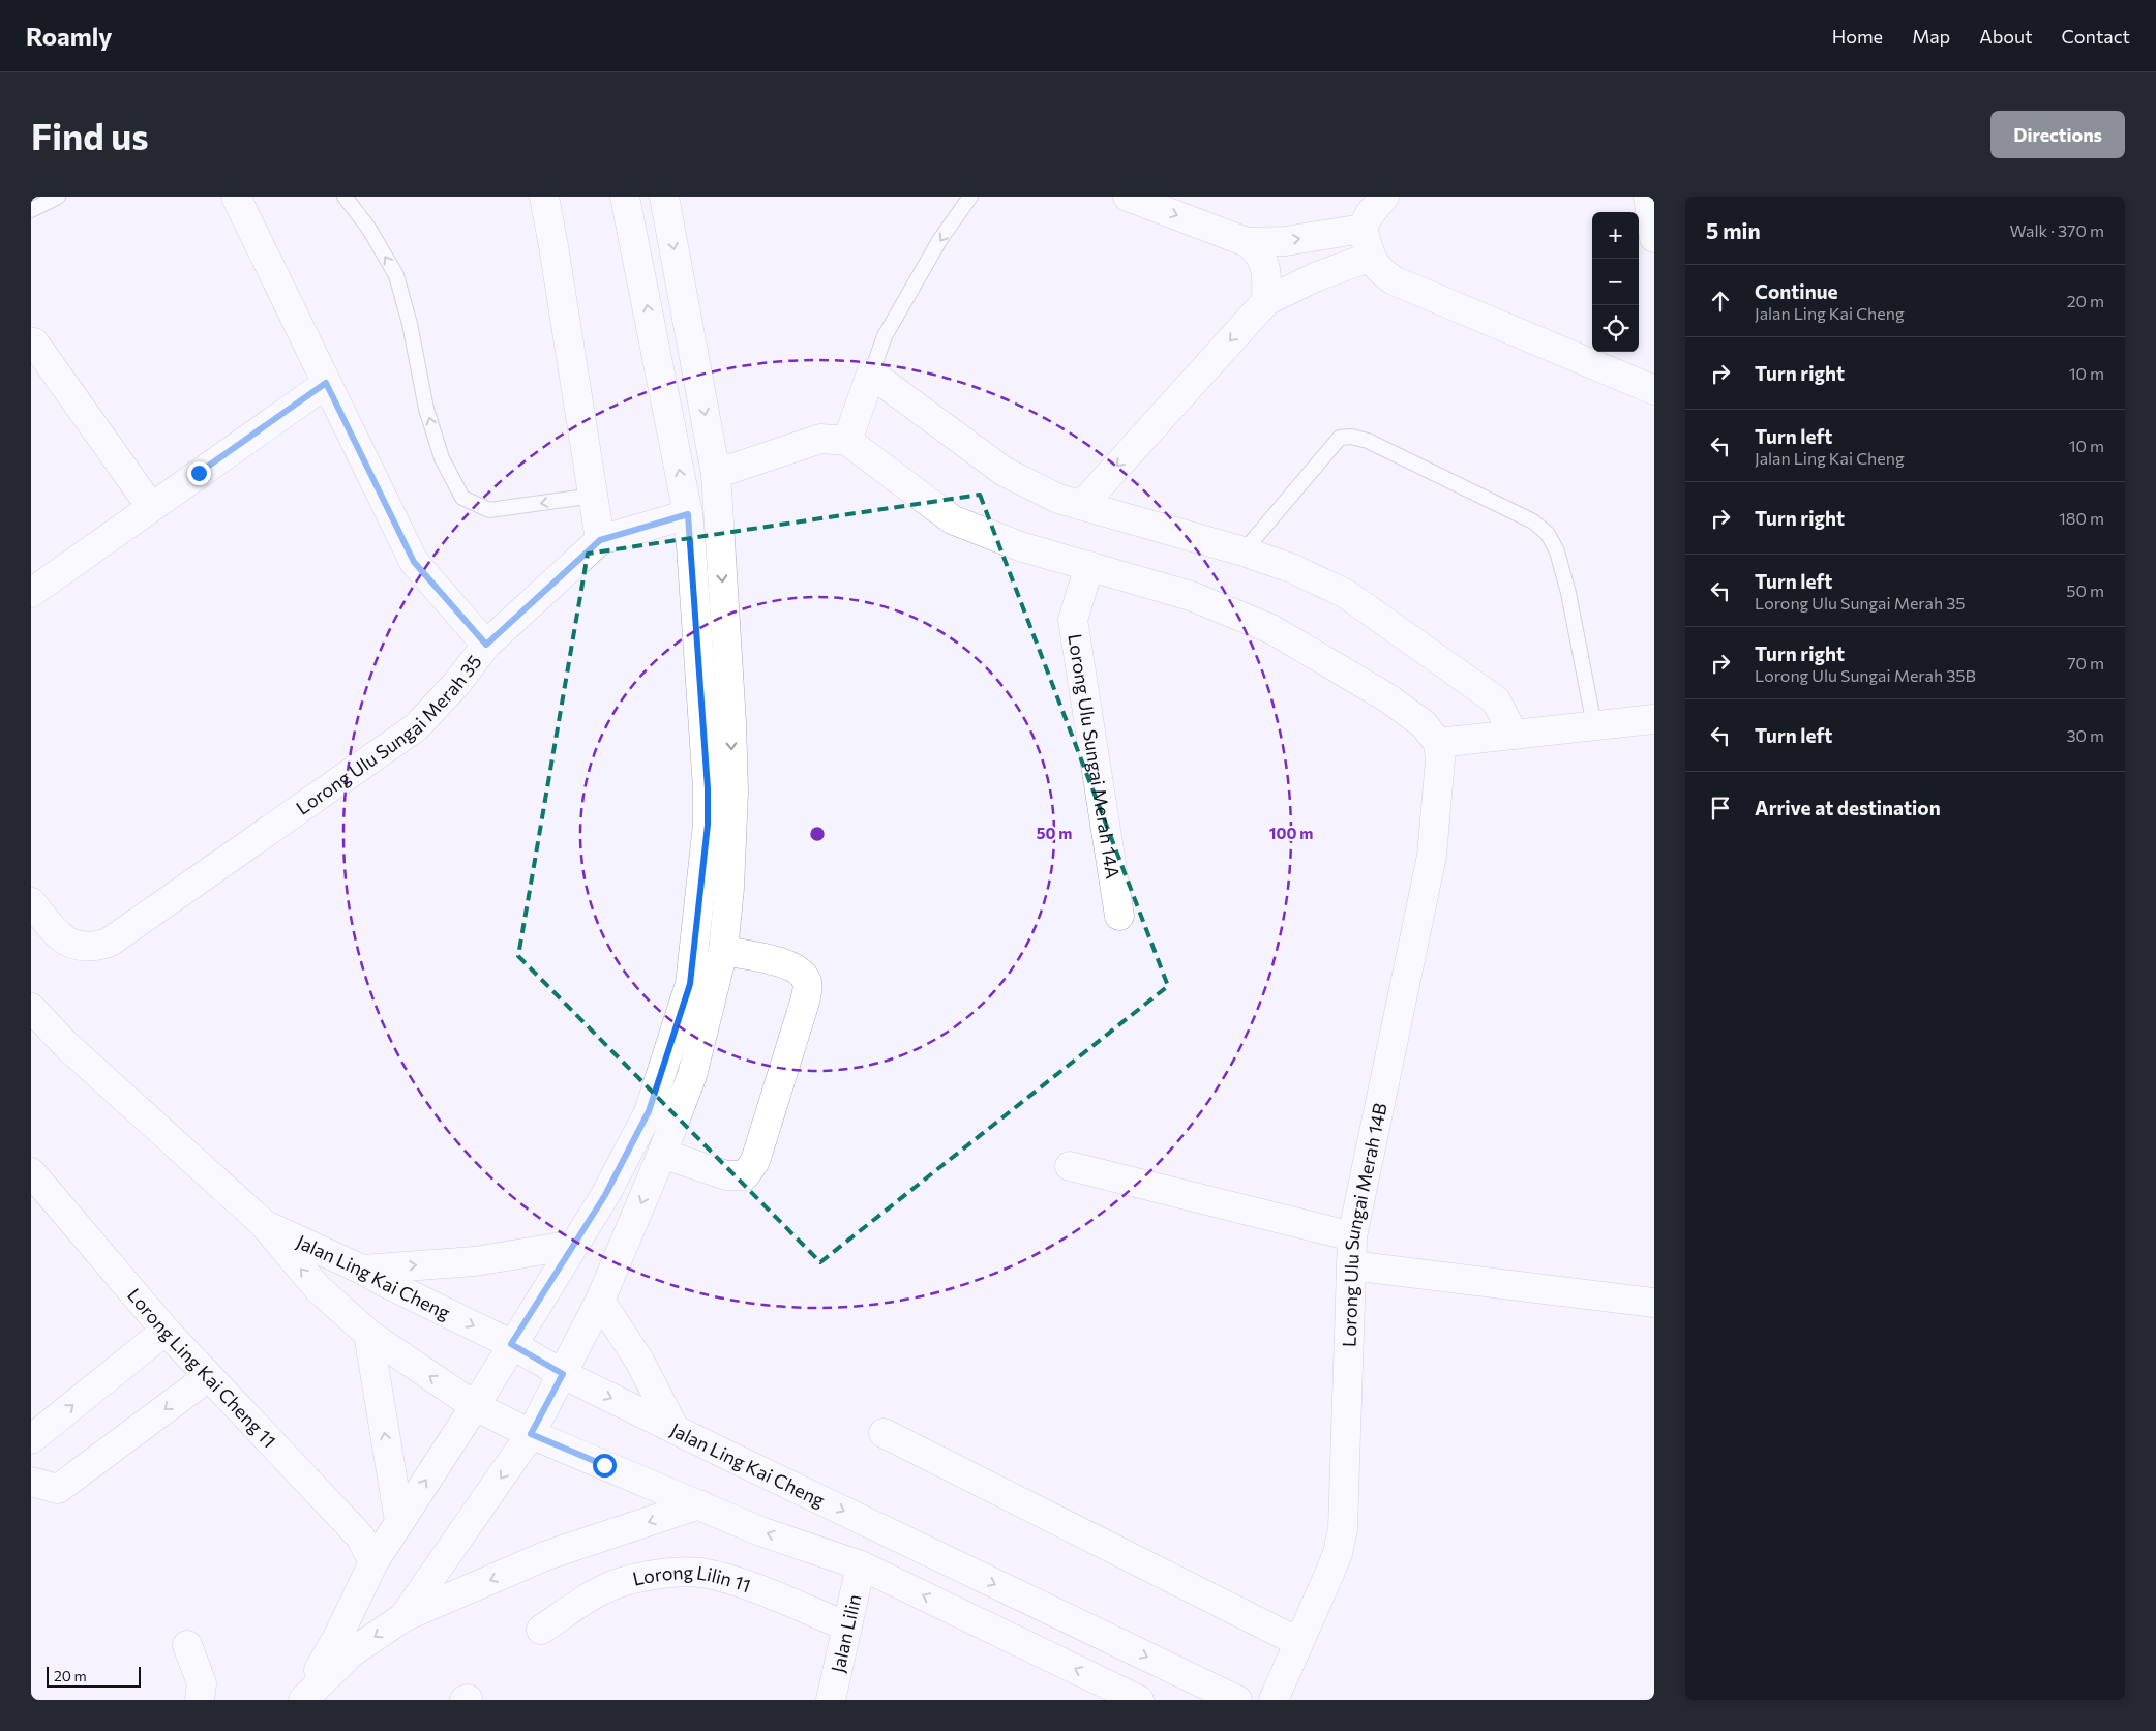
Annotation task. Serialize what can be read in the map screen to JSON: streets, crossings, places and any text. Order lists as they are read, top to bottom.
{
  "streets": {
    "street": [
      "Lorong Ulu Sungai Merah 35",
      "Lorong Ulu Sungai Merah 14A",
      "Lorong Ulu Sungai Merah 14B",
      "Jalan Ling Kai Cheng",
      "Lorong Ling Kai Cheng 11",
      "Lorong Lilin 11",
      "Jalan Lilin"
    ]
  },
  "crossings": [
    ["Jalan Ling Kai Cheng", "Jalan Lilin"],
    ["Lorong Lilin 11", "Jalan Lilin"]
  ],
  "scale_bar": "20 m",
  "page": {
    "header": "Roamly",
    "nav": [
      "Home",
      "Map",
      "About",
      "Contact"
    ],
    "buttons": "Directions",
    "title": "Find us",
    "heading": ["5 min", "Walk · 370 m"],
    "map_buttons": ["+", "−"],
    "list": [
      ["Continue", "Jalan Ling Kai Cheng", "20 m"],
      ["Turn right", "10 m"],
      ["Turn left", "Jalan Ling Kai Cheng", "10 m"],
      ["Turn right", "180 m"],
      ["Turn left", "Lorong Ulu Sungai Merah 35", "50 m"],
      ["Turn right", "Lorong Ulu Sungai Merah 35B", "70 m"],
      ["Turn left", "30 m"],
      "Arrive at destination"
    ],
    "scale": "20 m"
  },
  "rings": ["50 m", "100 m"]
}
